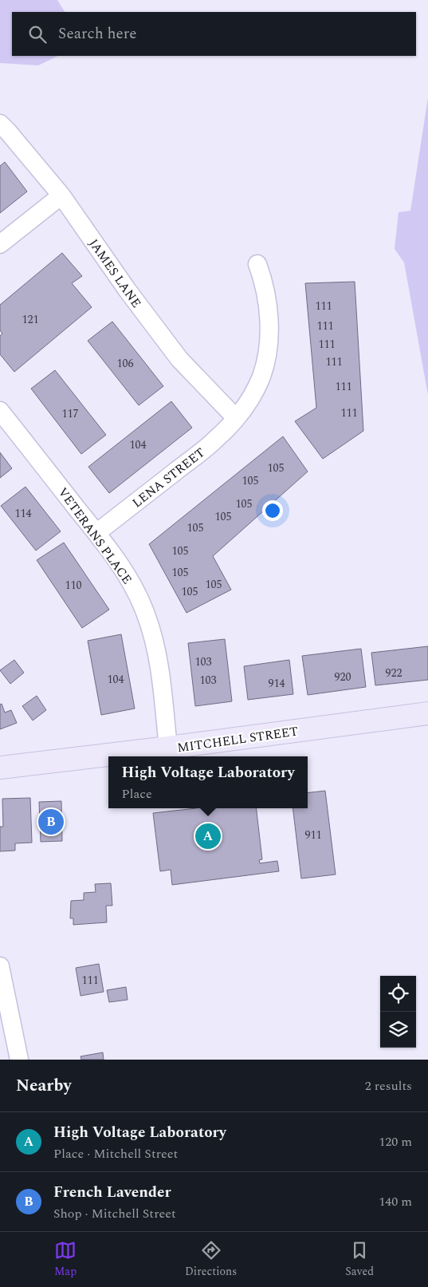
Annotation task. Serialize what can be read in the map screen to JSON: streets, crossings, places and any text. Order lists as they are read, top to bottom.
{
  "streets": {
    "street": [
      "JAMES LANE",
      "LENA STREET",
      "VETERANS PLACE",
      "MITCHELL STREET"
    ]
  },
  "crossings": [
    ["JAMES LANE", "LENA STREET"],
    ["LENA STREET", "VETERANS PLACE"],
    ["VETERANS PLACE", "MITCHELL STREET"]
  ],
  "house_numbers": [
    "111",
    "121",
    "111",
    "111",
    "111",
    "106",
    "111",
    "111",
    "117",
    "104",
    "105",
    "105",
    "105",
    "114",
    "105",
    "105",
    "105",
    "105",
    "105",
    "110",
    "105",
    "103",
    "922",
    "920",
    "104",
    "103",
    "914",
    "911",
    "111"
  ],
  "page": {
    "search": "Search here",
    "popup": ["High Voltage Laboratory", "Place"],
    "pins": ["B", "A"],
    "heading": ["Nearby", "2 results"],
    "list": [
      {
        "mark": "A",
        "name": "High Voltage Laboratory",
        "note": "Place · Mitchell Street",
        "value": "120 m"
      },
      {
        "mark": "B",
        "name": "French Lavender",
        "note": "Shop · Mitchell Street",
        "value": "140 m"
      }
    ],
    "nav": ["Map", "Directions", "Saved"]
  }
}
